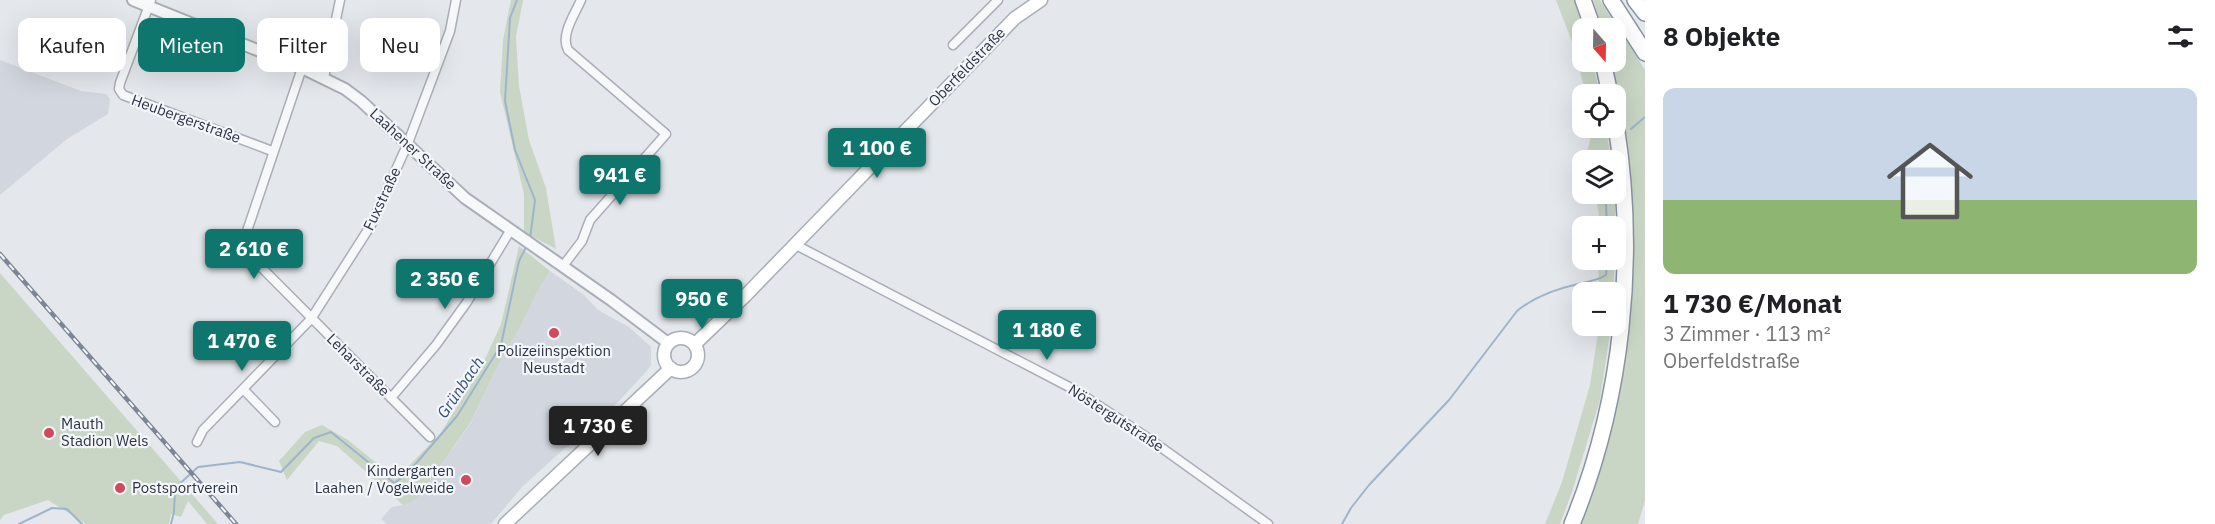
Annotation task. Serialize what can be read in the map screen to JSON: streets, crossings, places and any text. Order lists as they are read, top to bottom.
{
  "streets": {
    "main road": ["Oberfeldstraße"],
    "street": [
      "Heubergerstraße",
      "Laahener Straße",
      "Fuxstraße",
      "Leharstraße",
      "Nöstergutstraße"
    ]
  },
  "crossings": [
    ["Oberfeldstraße", "Laahener Straße"],
    ["Oberfeldstraße", "Nöstergutstraße"],
    ["Heubergerstraße", "Laahener Straße"],
    ["Heubergerstraße", "Leharstraße"],
    ["Laahener Straße", "Fuxstraße"],
    ["Fuxstraße", "Leharstraße"]
  ],
  "water": ["Grünbach"],
  "places": [
    "Polizeiinspektion Neustadt",
    "Mauth Stadion Wels",
    "Kindergarten Laahen / Vogelweide",
    "Postsportverein"
  ],
  "north": "bottom",
  "page": {
    "heading": "8 Objekte",
    "map_buttons": ["+", "−"],
    "chip": [
      "Kaufen",
      "Mieten",
      "Filter",
      "Neu"
    ],
    "list": [
      {
        "name": "1 730 €/Monat",
        "note": "3 Zimmer · 113 m² · Oberfeldstraße"
      }
    ],
    "price": [
      "1 100 €",
      "941 €",
      "2 610 €",
      "2 350 €",
      "950 €",
      "1 180 €",
      "1 470 €",
      "1 730 €"
    ]
  }
}
